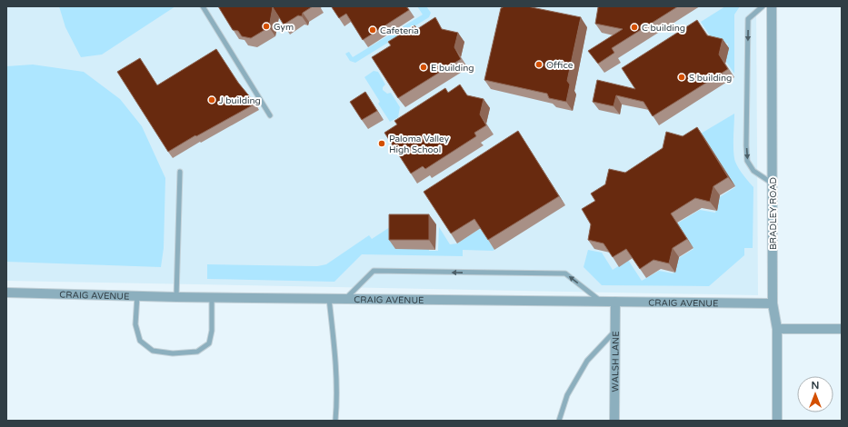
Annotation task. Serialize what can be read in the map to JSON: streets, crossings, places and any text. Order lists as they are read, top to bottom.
{
  "streets": {
    "street": ["BRADLEY ROAD", "CRAIG AVENUE", "WALSH LANE"]
  },
  "crossings": [
    ["BRADLEY ROAD", "CRAIG AVENUE"],
    ["CRAIG AVENUE", "WALSH LANE"]
  ],
  "places": [
    "Gym",
    "C building",
    "Cafeteria",
    "Office",
    "E building",
    "S building",
    "J building",
    "Paloma Valley High School"
  ],
  "north": "top"
}
